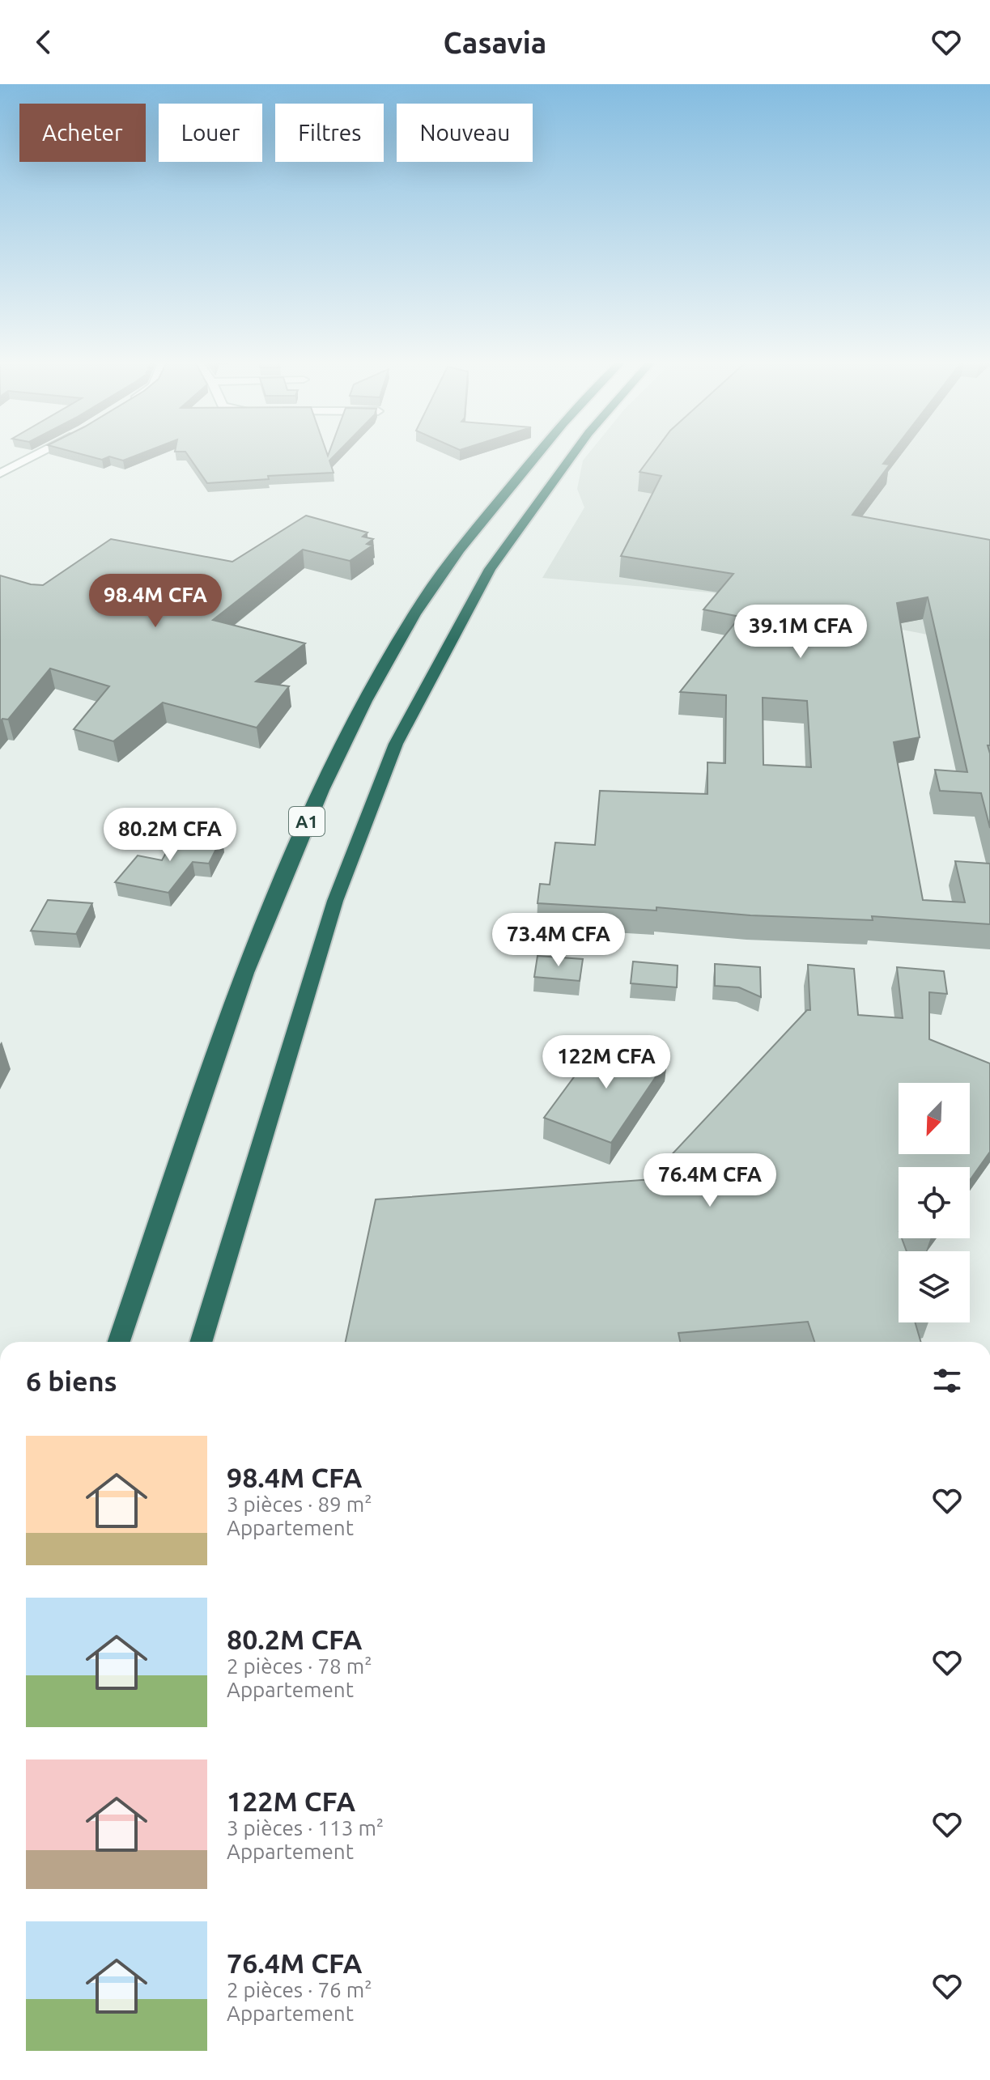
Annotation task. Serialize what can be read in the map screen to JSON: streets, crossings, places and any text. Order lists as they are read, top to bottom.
{
  "streets": {
    "highway": ["A1"]
  },
  "north": "bottom left",
  "page": {
    "header": "Casavia",
    "chip": [
      "Acheter",
      "Louer",
      "Filtres",
      "Nouveau"
    ],
    "price": [
      "98.4M CFA",
      "39.1M CFA",
      "80.2M CFA",
      "73.4M CFA",
      "122M CFA",
      "76.4M CFA"
    ],
    "heading": "6 biens",
    "list": [
      {
        "name": "98.4M CFA",
        "note": "3 pièces · 89 m² · Appartement"
      },
      {
        "name": "80.2M CFA",
        "note": "2 pièces · 78 m² · Appartement"
      },
      {
        "name": "122M CFA",
        "note": "3 pièces · 113 m² · Appartement"
      },
      {
        "name": "76.4M CFA",
        "note": "2 pièces · 76 m² · Appartement"
      }
    ]
  }
}
